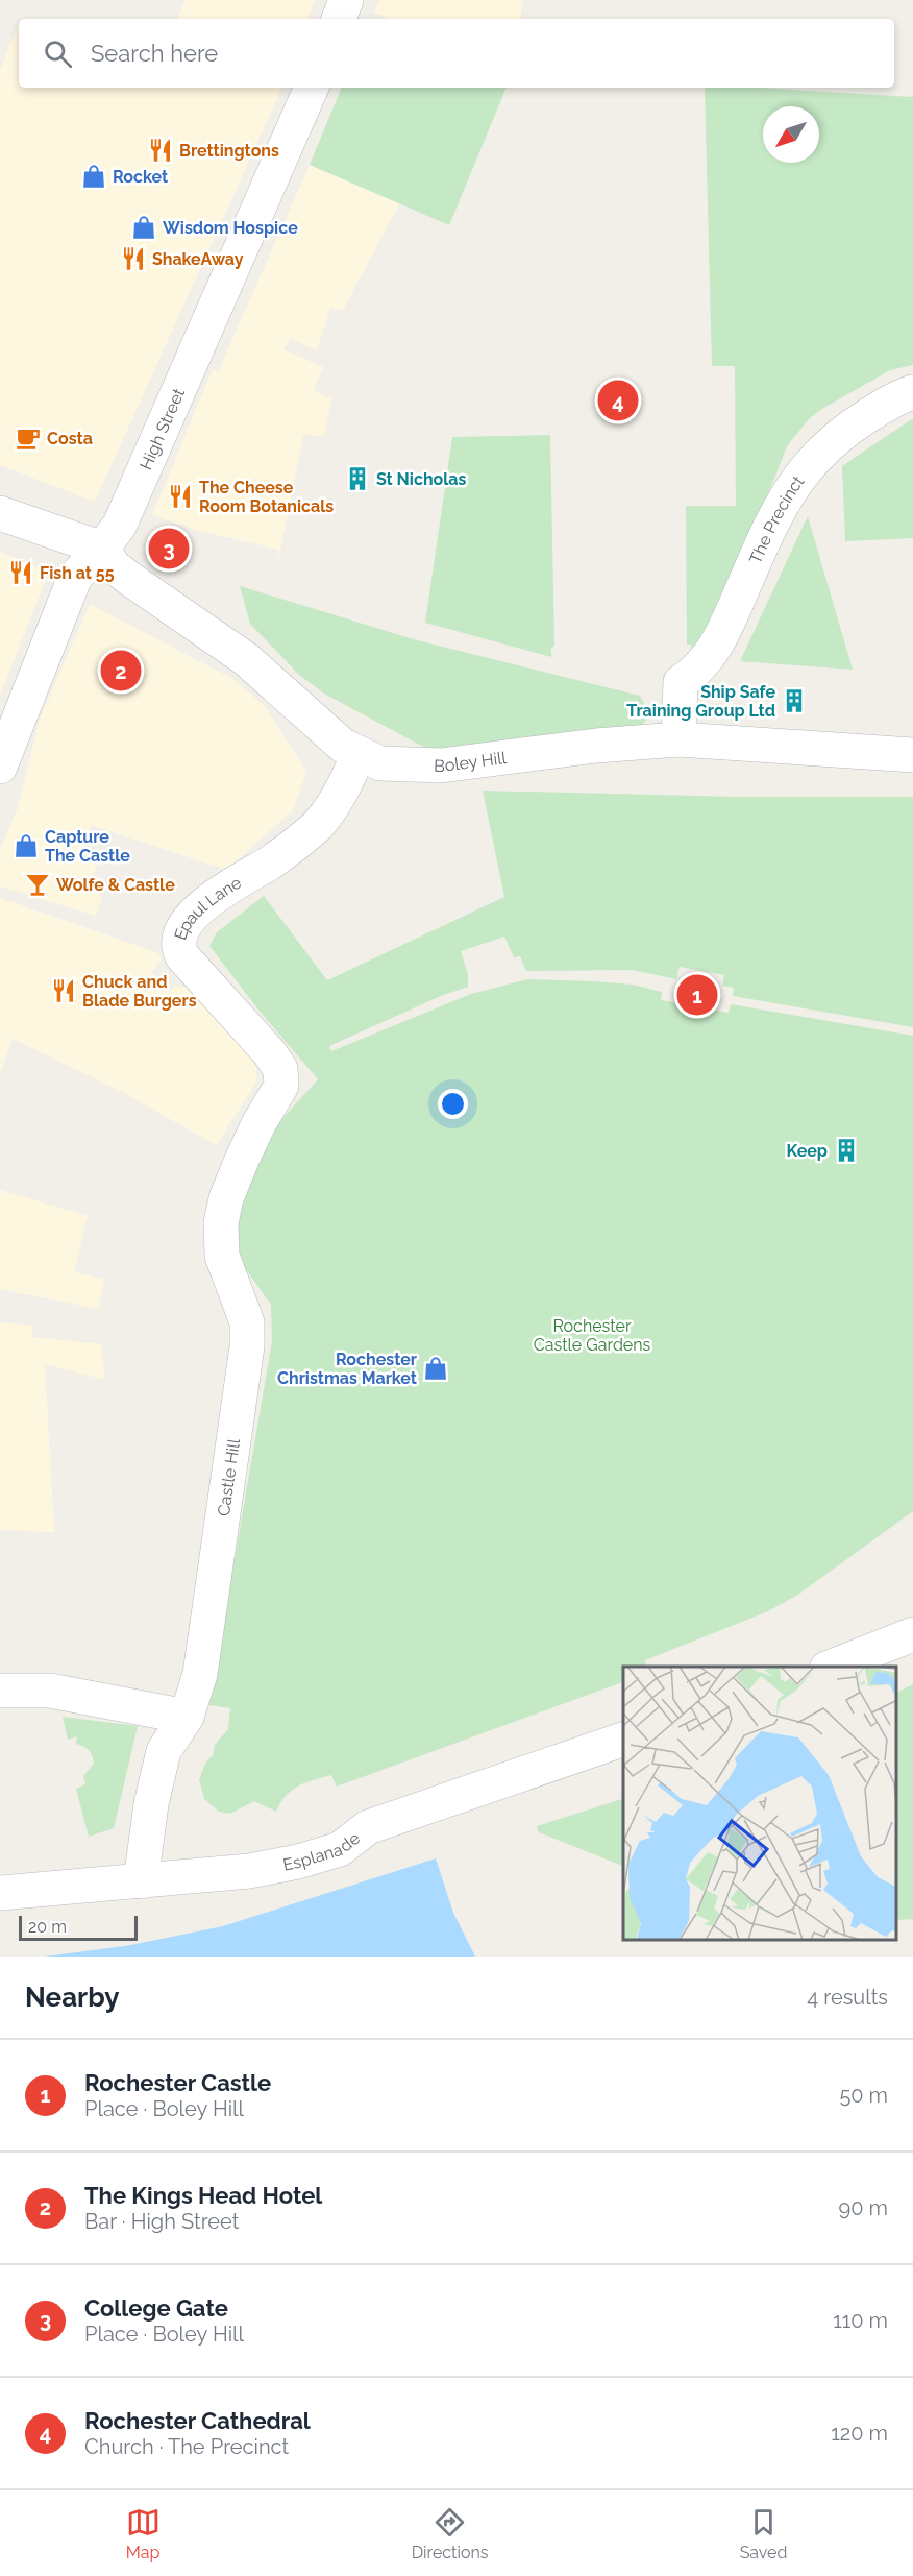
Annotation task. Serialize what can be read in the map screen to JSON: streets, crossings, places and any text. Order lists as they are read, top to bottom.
{
  "streets": {
    "street": [
      "High Street",
      "The Precinct",
      "Boley Hill",
      "Epaul Lane",
      "Castle Hill",
      "Esplanade"
    ]
  },
  "crossings": [
    ["High Street", "Boley Hill"],
    ["The Precinct", "Boley Hill"],
    ["Boley Hill", "Epaul Lane"],
    ["Epaul Lane", "Castle Hill"],
    ["Castle Hill", "Esplanade"]
  ],
  "parks": ["Rochester Castle Gardens"],
  "places": {
    "restaurant": [
      "Brettingtons",
      "ShakeAway",
      "The Cheese Room Botanicals",
      "Fish at 55",
      "Chuck and Blade Burgers"
    ],
    "shop": [
      "Rocket",
      "Wisdom Hospice",
      "Capture The Castle",
      "Rochester Christmas Market"
    ],
    "cafe": ["Costa"],
    "building": ["St Nicholas", "Ship Safe Training Group Ltd", "Keep"],
    "bar": ["Wolfe & Castle"]
  },
  "scale_bar": "20 m",
  "north": "bottom left",
  "page": {
    "search": "Search here",
    "pins": [
      "4",
      "3",
      "2",
      "1"
    ],
    "scale": "20 m",
    "heading": ["Nearby", "4 results"],
    "list": [
      {
        "mark": "1",
        "name": "Rochester Castle",
        "note": "Place · Boley Hill",
        "value": "50 m"
      },
      {
        "mark": "2",
        "name": "The Kings Head Hotel",
        "note": "Bar · High Street",
        "value": "90 m"
      },
      {
        "mark": "3",
        "name": "College Gate",
        "note": "Place · Boley Hill",
        "value": "110 m"
      },
      {
        "mark": "4",
        "name": "Rochester Cathedral",
        "note": "Church · The Precinct",
        "value": "120 m"
      }
    ],
    "nav": ["Map", "Directions", "Saved"]
  }
}
